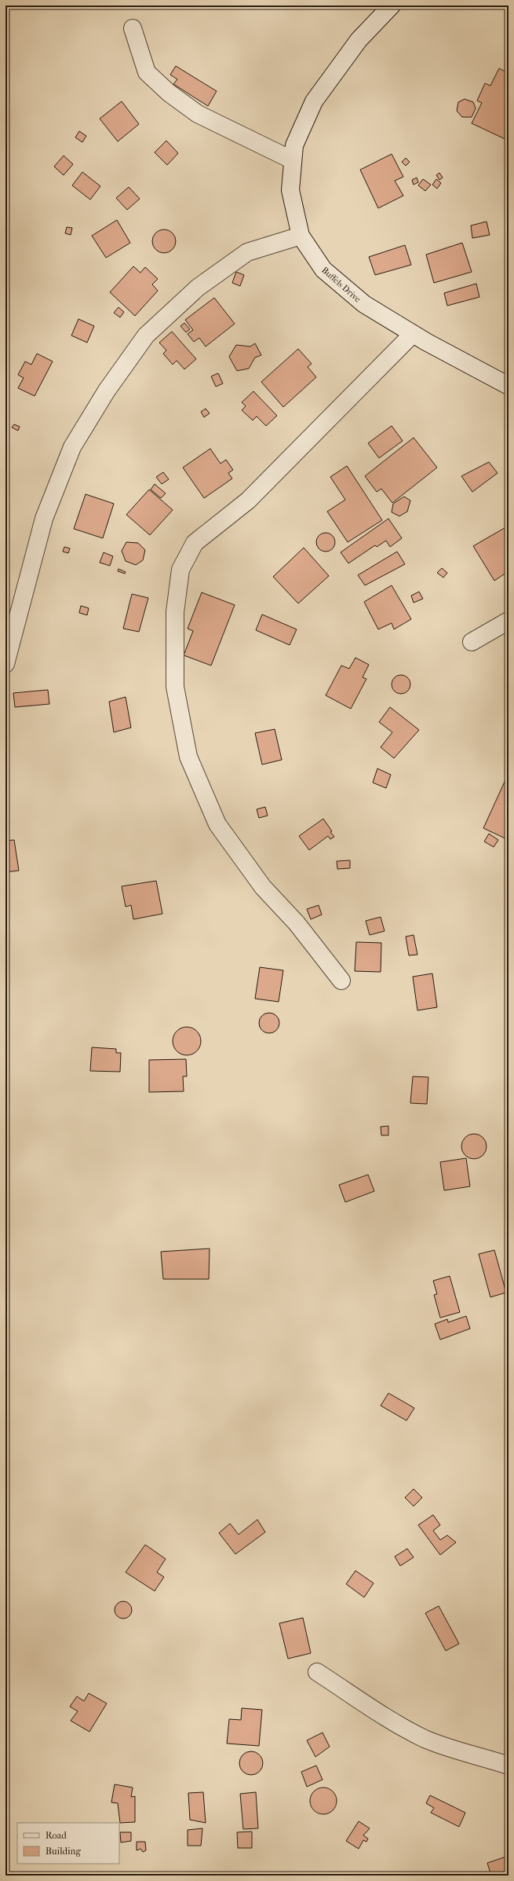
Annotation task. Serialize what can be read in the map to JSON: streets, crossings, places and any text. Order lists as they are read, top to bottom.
{
  "streets": {
    "street": ["Buffels Drive"]
  },
  "legend": ["Road", "Building"]
}
